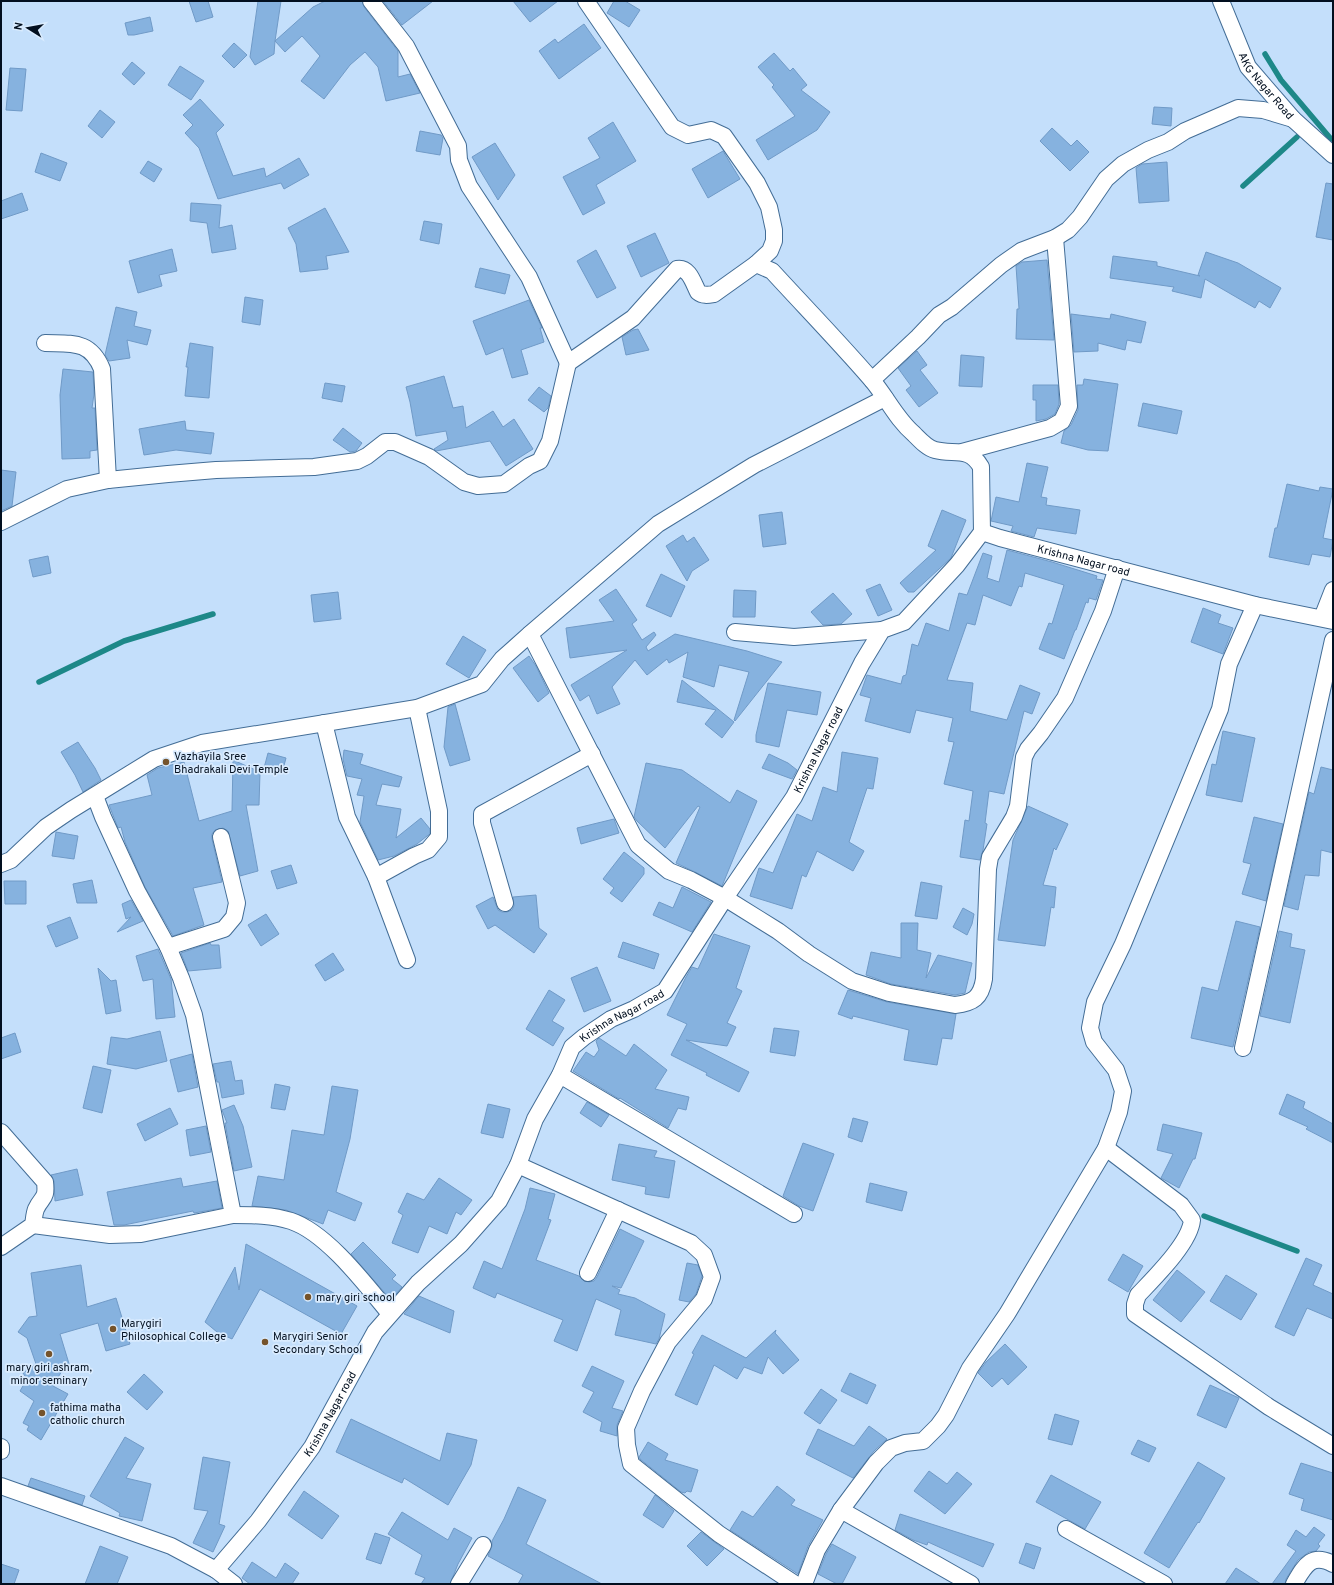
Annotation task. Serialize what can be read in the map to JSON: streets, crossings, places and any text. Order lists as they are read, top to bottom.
{
  "streets": {
    "street": ["AKG Nagar Road", "Krishna Nagar road"]
  },
  "places": [
    "Vazhayila Sree Bhadrakali Devi Temple",
    "mary giri school",
    "Marygiri Philosophical College",
    "Marygiri Senior Secondary School",
    "mary giri ashram, minor seminary",
    "fathima matha catholic church"
  ],
  "north": "left"
}
